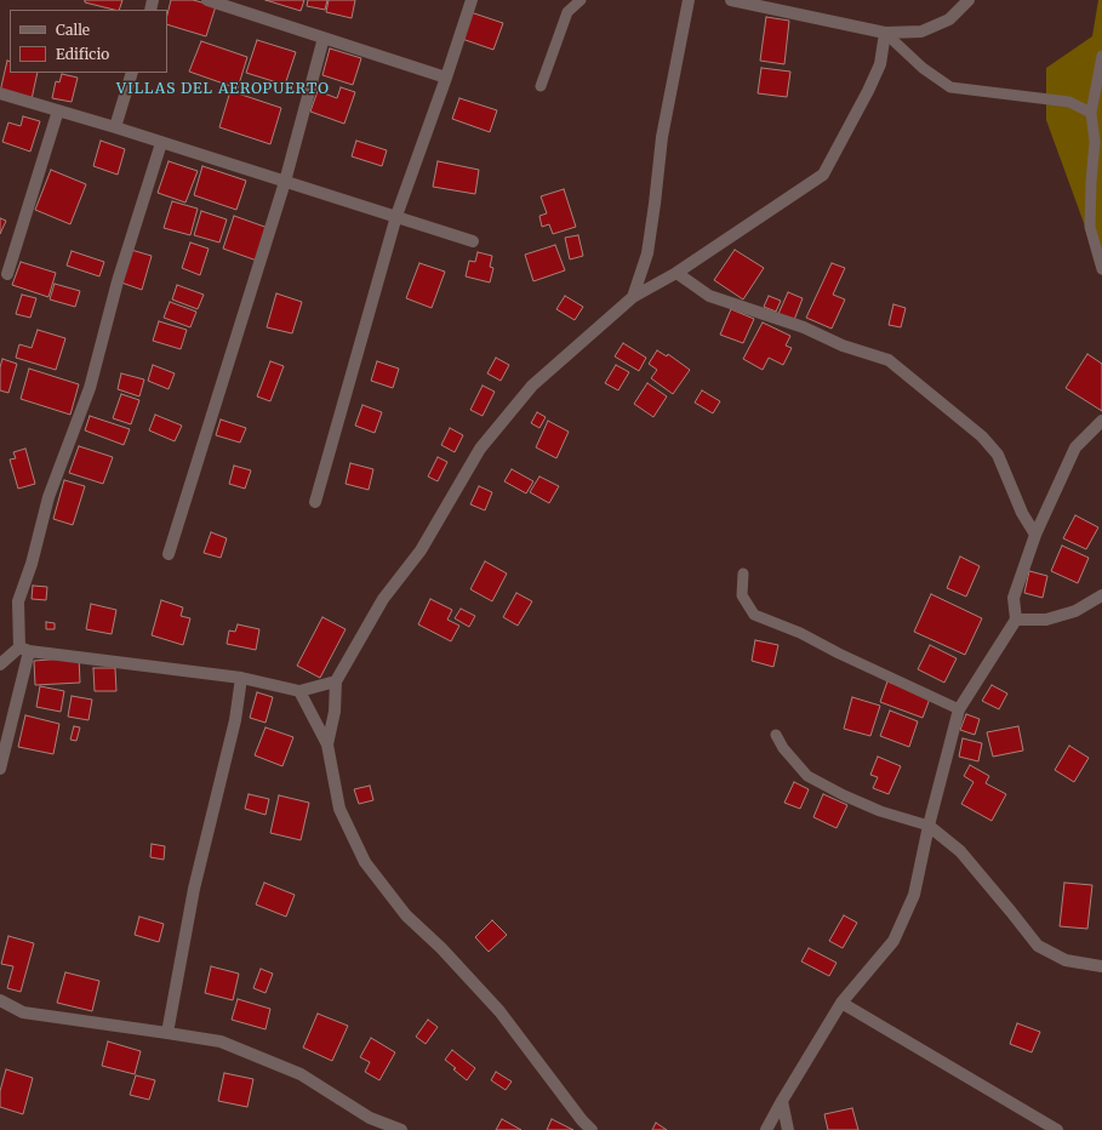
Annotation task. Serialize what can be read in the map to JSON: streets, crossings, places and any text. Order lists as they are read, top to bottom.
{
  "districts": ["VILLAS DEL AEROPUERTO"],
  "legend": ["Calle", "Edificio"]
}
